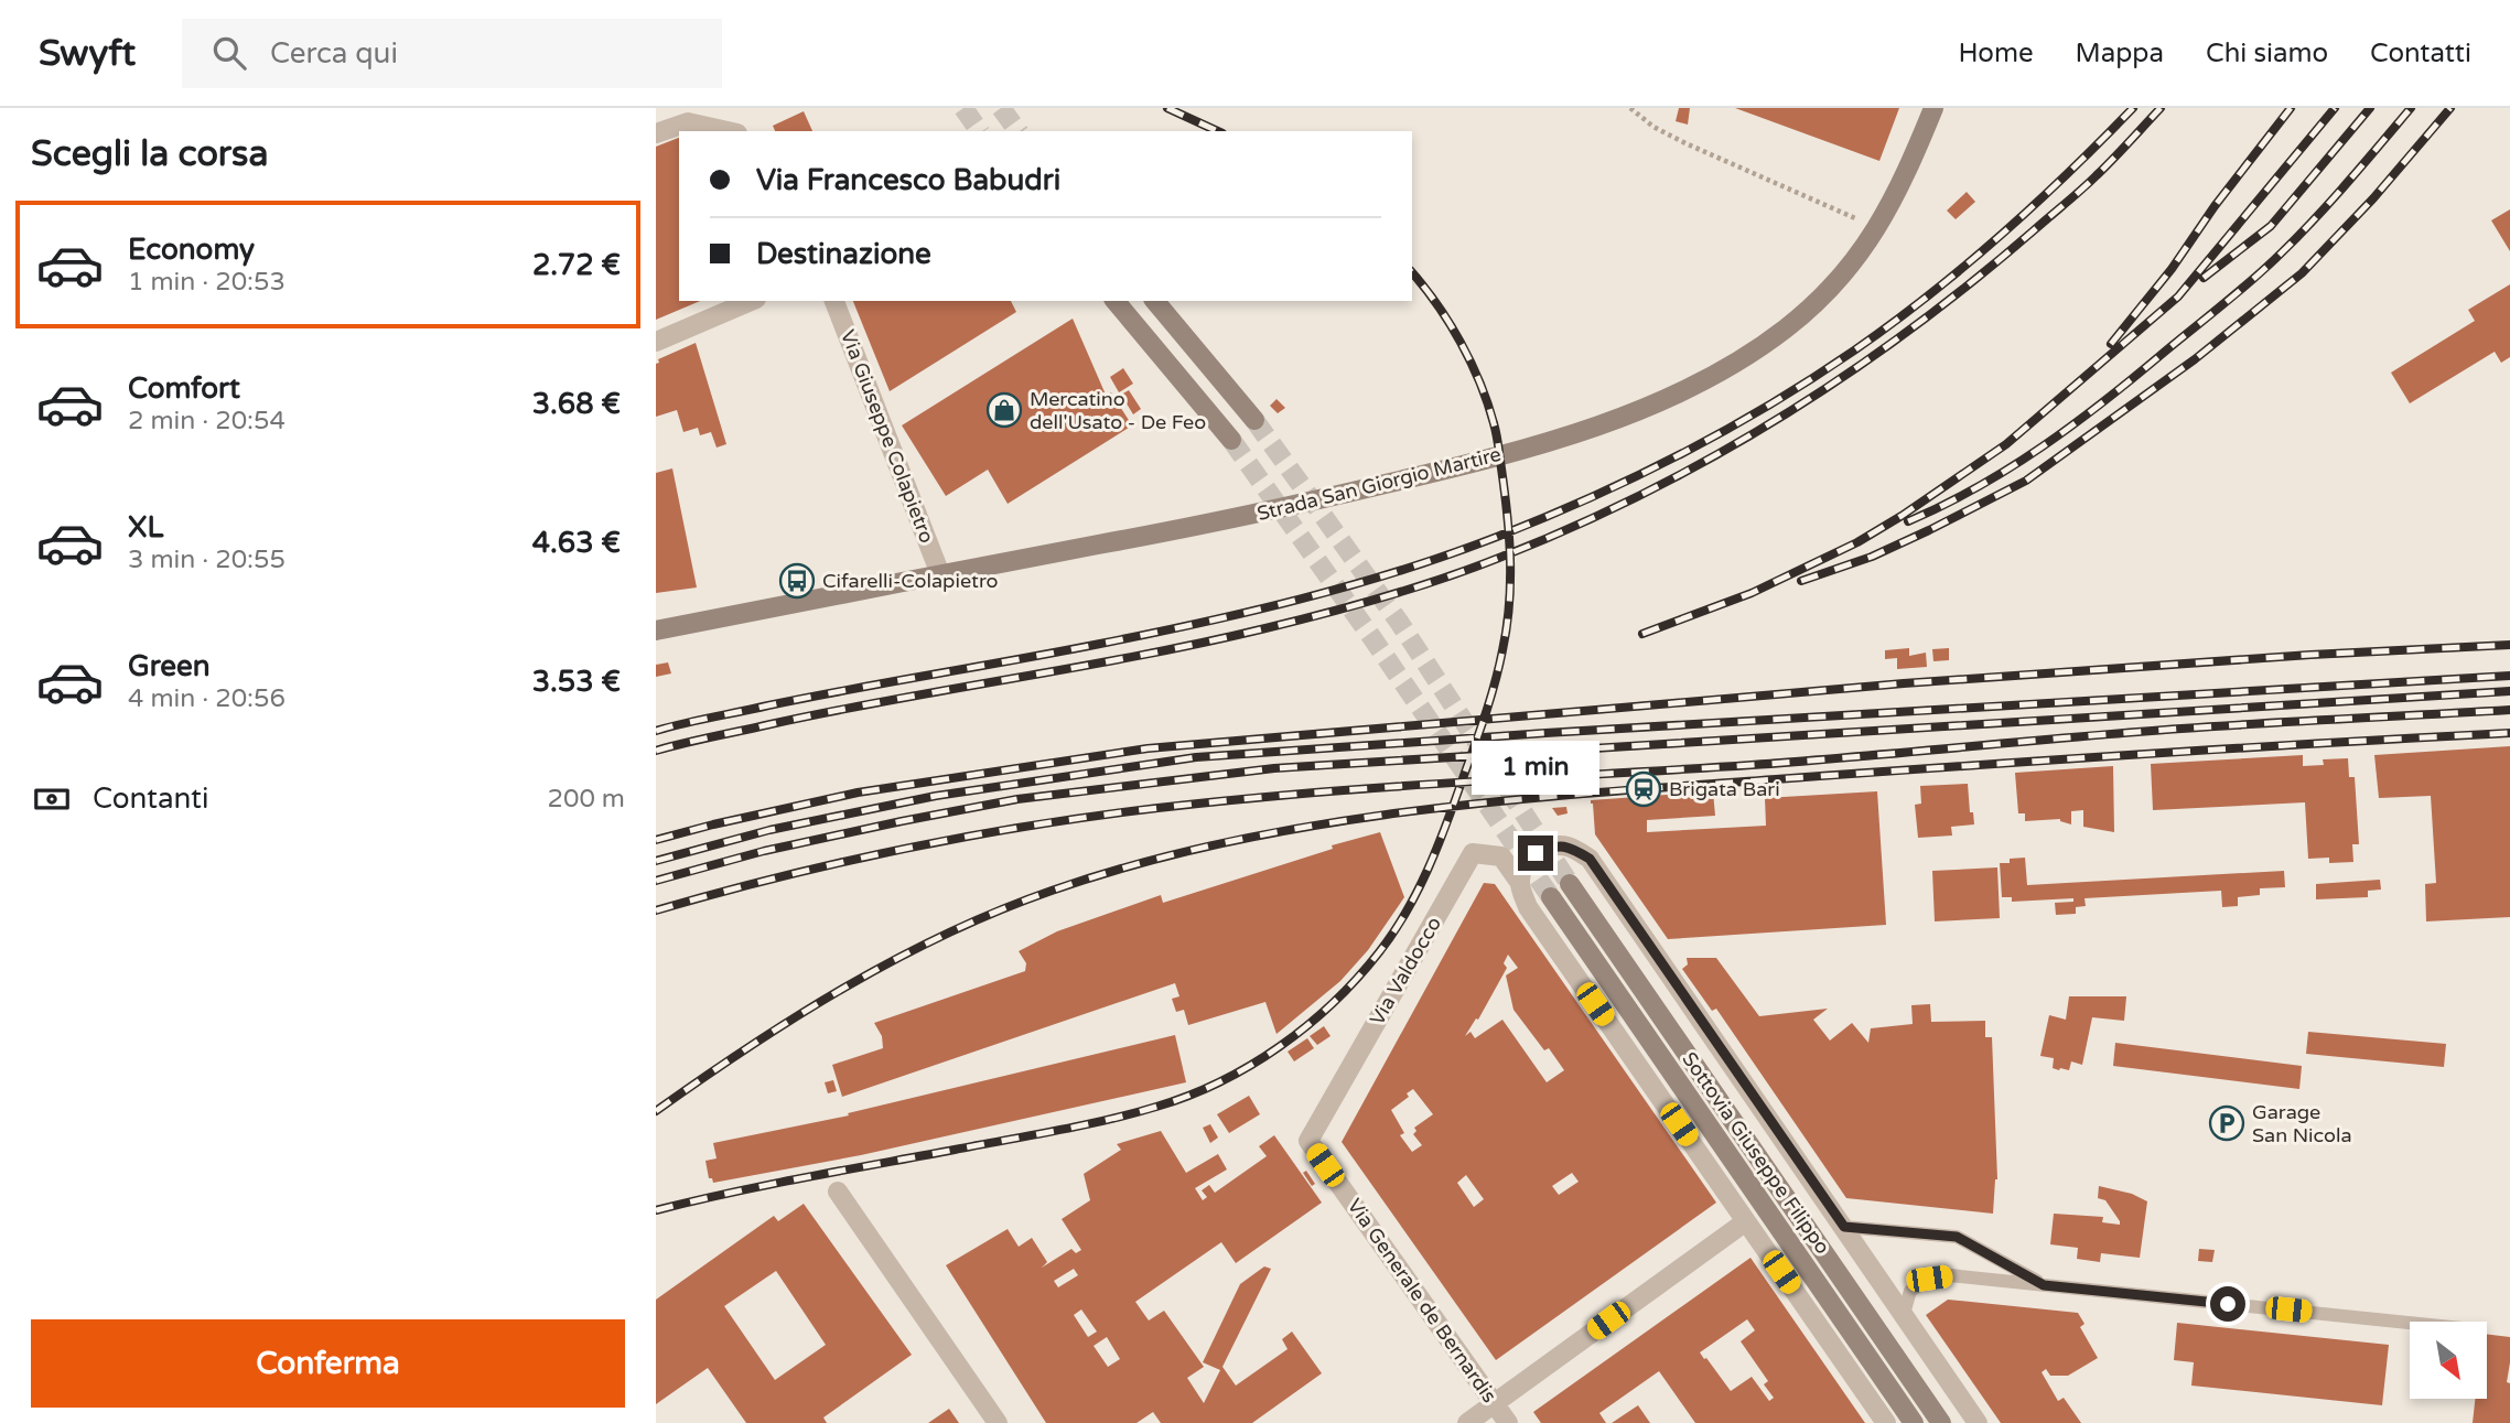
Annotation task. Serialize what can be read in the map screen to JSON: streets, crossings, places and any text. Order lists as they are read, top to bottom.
{
  "streets": {
    "main road": ["Strada San Giorgio Martire", "Sottovia Giuseppe Filippo"],
    "street": ["Via Giuseppe Colapietro", "Via Valdocco", "Via Generale de Bernardis"]
  },
  "crossings": [
    ["Via Giuseppe Colapietro", "Strada San Giorgio Martire"],
    ["Via Valdocco", "Via Generale de Bernardis"]
  ],
  "places": {
    "shop": ["Mercatino dell'Usato - De Feo"],
    "bus stop": ["Cifarelli-Colapietro"],
    "station": ["Brigata Bari"],
    "parking": ["Garage San Nicola"]
  },
  "north": "bottom right",
  "page": {
    "header": "Swyft",
    "search": "Cerca qui",
    "nav": [
      "Home",
      "Mappa",
      "Chi siamo",
      "Contatti"
    ],
    "heading": "Scegli la corsa",
    "banner": ["Via Francesco Babudri", "Destinazione"],
    "list": [
      {
        "name": "Economy",
        "note": "1 min · 20:53",
        "value": "2.72 €"
      },
      {
        "name": "Comfort",
        "note": "2 min · 20:54",
        "value": "3.68 €"
      },
      {
        "name": "XL",
        "note": "3 min · 20:55",
        "value": "4.63 €"
      },
      {
        "name": "Green",
        "note": "4 min · 20:56",
        "value": "3.53 €"
      }
    ],
    "bubble": "1 min",
    "pay": ["Contanti", "200 m"],
    "buttons": "Conferma"
  }
}
